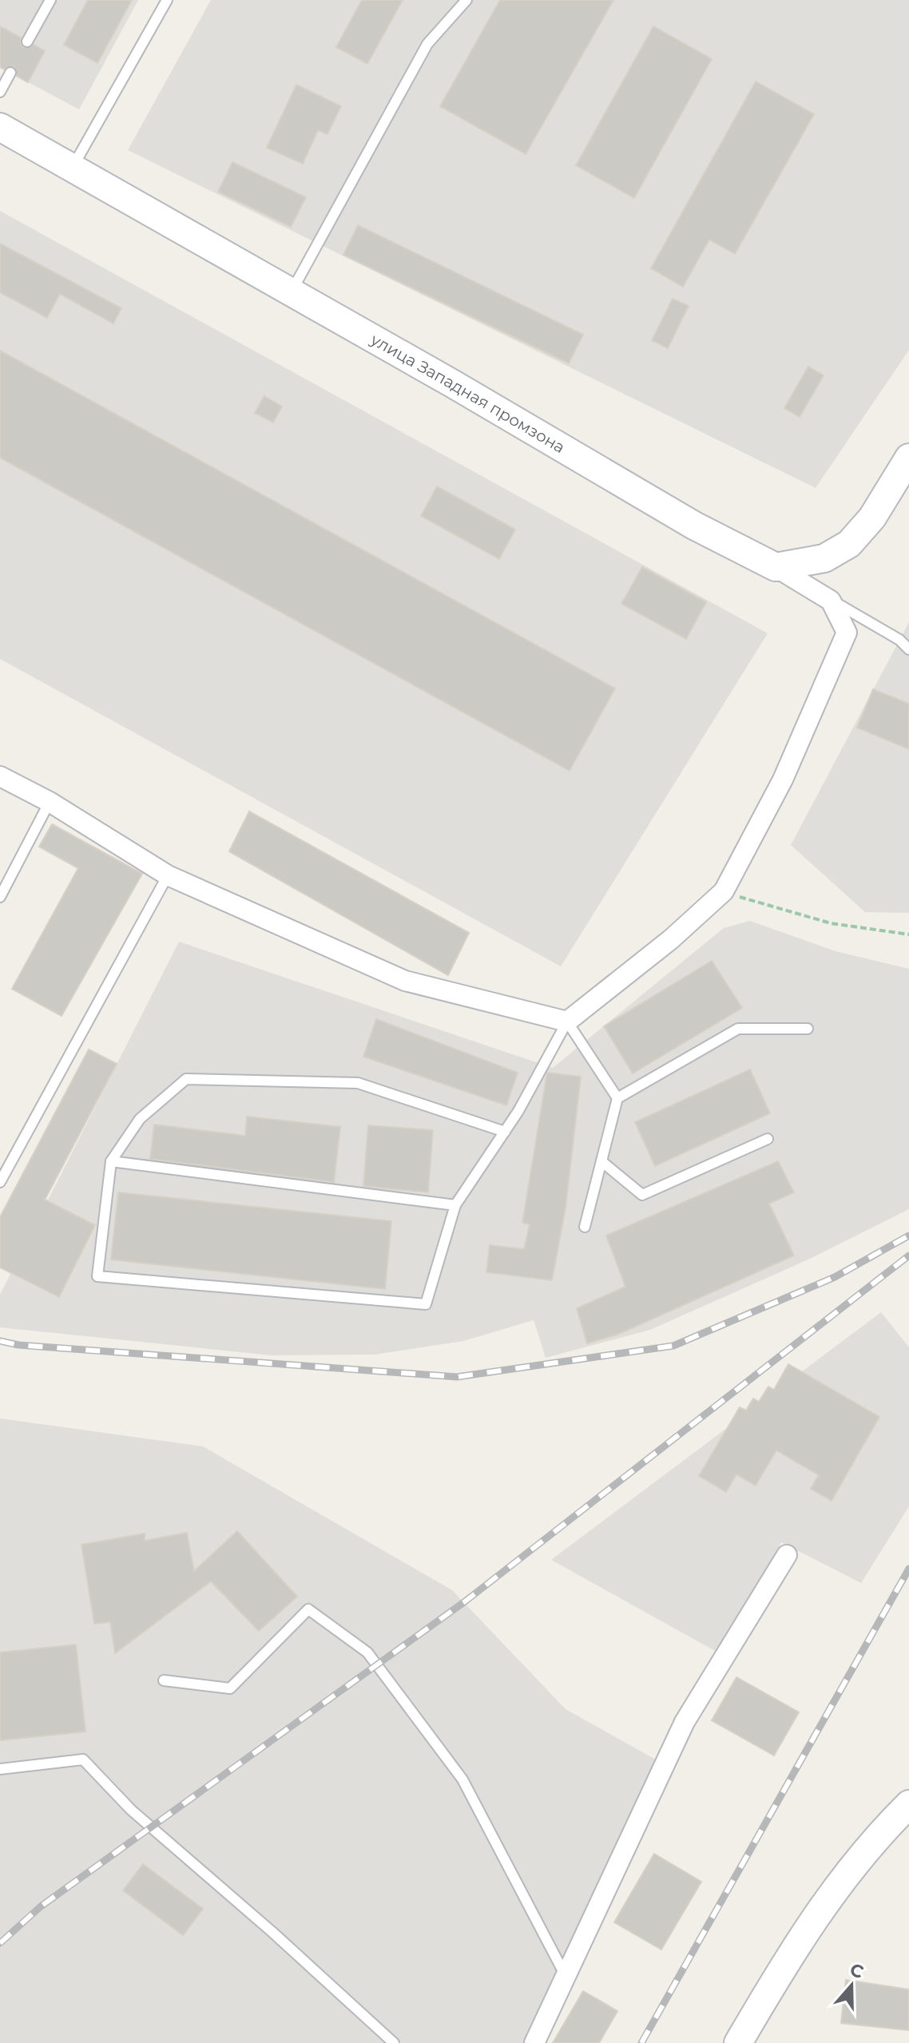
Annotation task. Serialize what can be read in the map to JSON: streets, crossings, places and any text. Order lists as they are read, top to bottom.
{
  "streets": {
    "street": ["улица Западная промзона"]
  },
  "north": "top"
}
